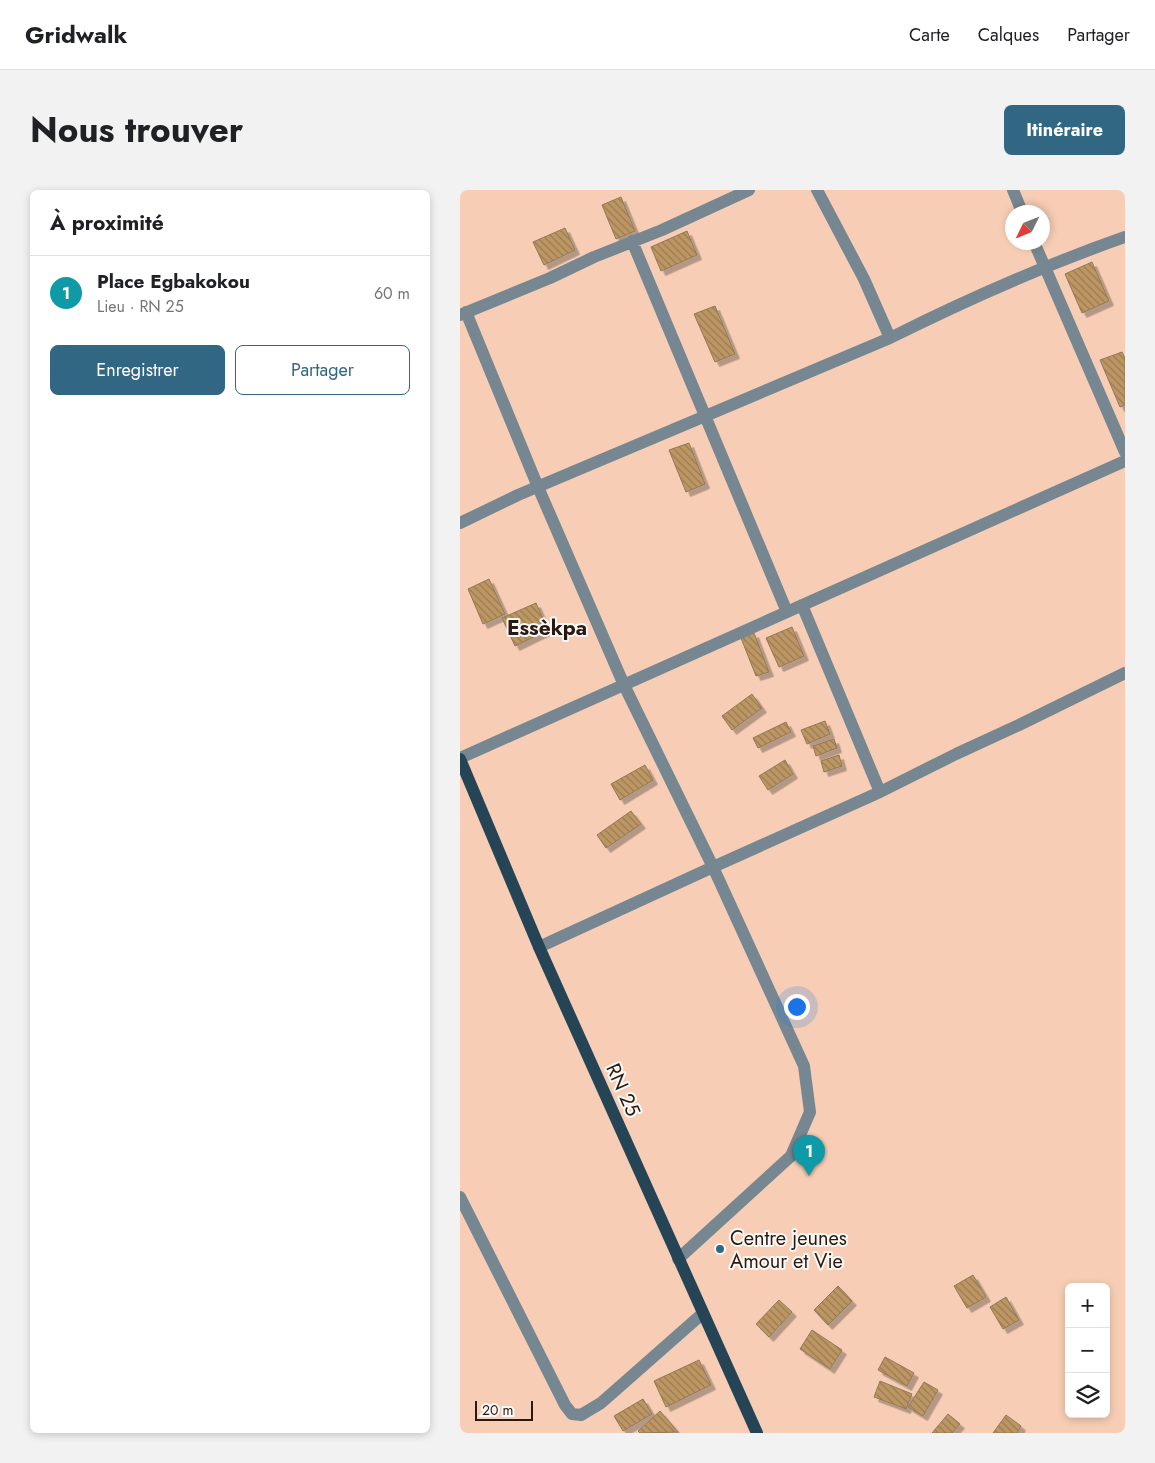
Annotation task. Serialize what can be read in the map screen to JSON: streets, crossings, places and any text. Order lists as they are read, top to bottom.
{
  "streets": {
    "main road": ["RN 25"]
  },
  "districts": ["Essèkpa"],
  "places": ["Centre jeunes Amour et Vie"],
  "scale_bar": "20 m",
  "north": "bottom left",
  "page": {
    "header": "Gridwalk",
    "nav": ["Carte", "Calques", "Partager"],
    "title": "Nous trouver",
    "buttons": [
      "Itinéraire",
      ["Enregistrer", "Partager"]
    ],
    "heading": "À proximité",
    "list": [
      {
        "mark": "1",
        "name": "Place Egbakokou",
        "note": "Lieu · RN 25",
        "value": "60 m"
      }
    ],
    "pins": "1",
    "map_buttons": ["+", "−"],
    "scale": "20 m"
  }
}
